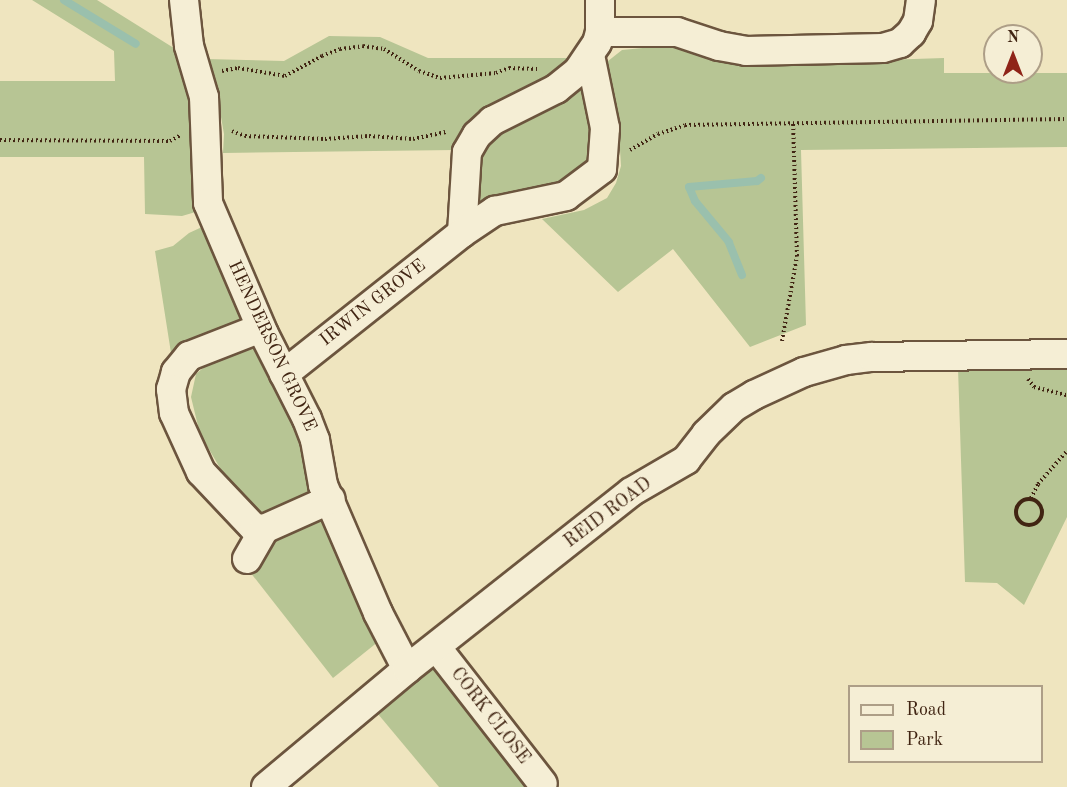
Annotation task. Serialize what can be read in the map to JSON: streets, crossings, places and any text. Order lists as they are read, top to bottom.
{
  "streets": {
    "street": [
      "IRWIN GROVE",
      "HENDERSON GROVE",
      "REID ROAD",
      "CORK CLOSE"
    ]
  },
  "crossings": [
    ["IRWIN GROVE", "HENDERSON GROVE"],
    ["HENDERSON GROVE", "REID ROAD"],
    ["REID ROAD", "CORK CLOSE"]
  ],
  "legend": ["Road", "Park"],
  "north": "top"
}
